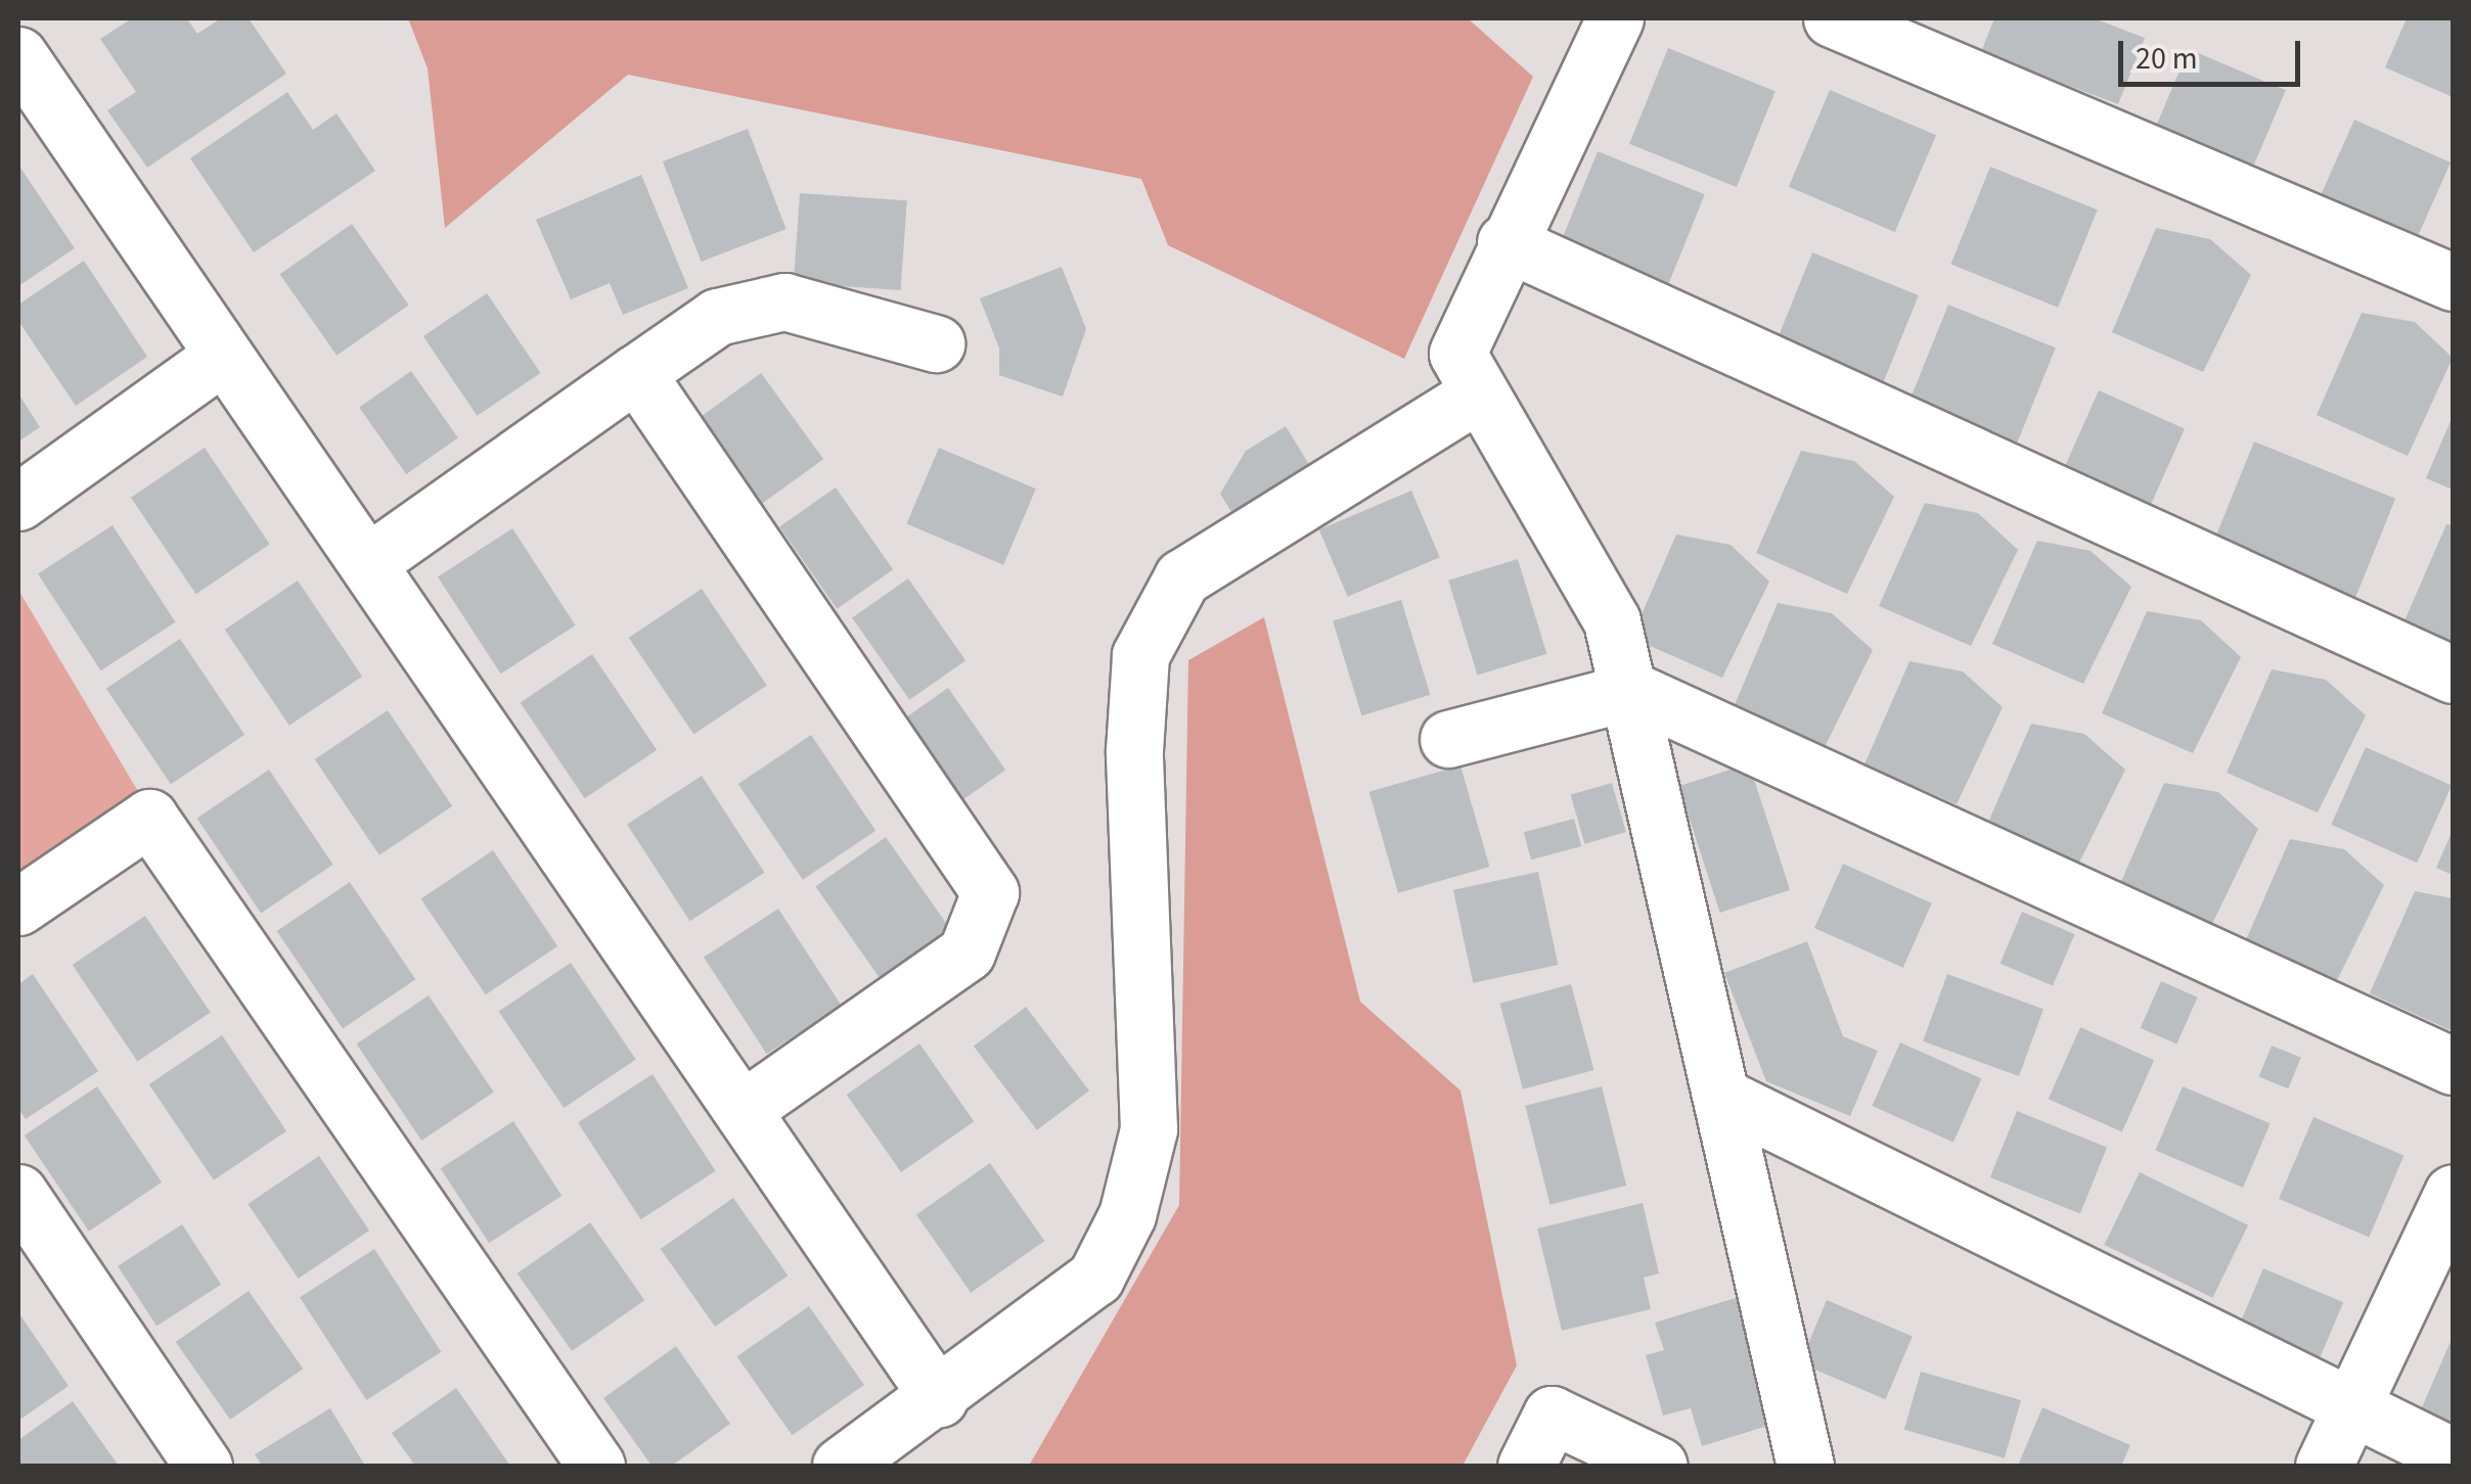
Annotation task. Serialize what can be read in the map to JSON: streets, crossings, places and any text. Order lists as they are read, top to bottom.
{
  "scale_bar": "20 m"
}
